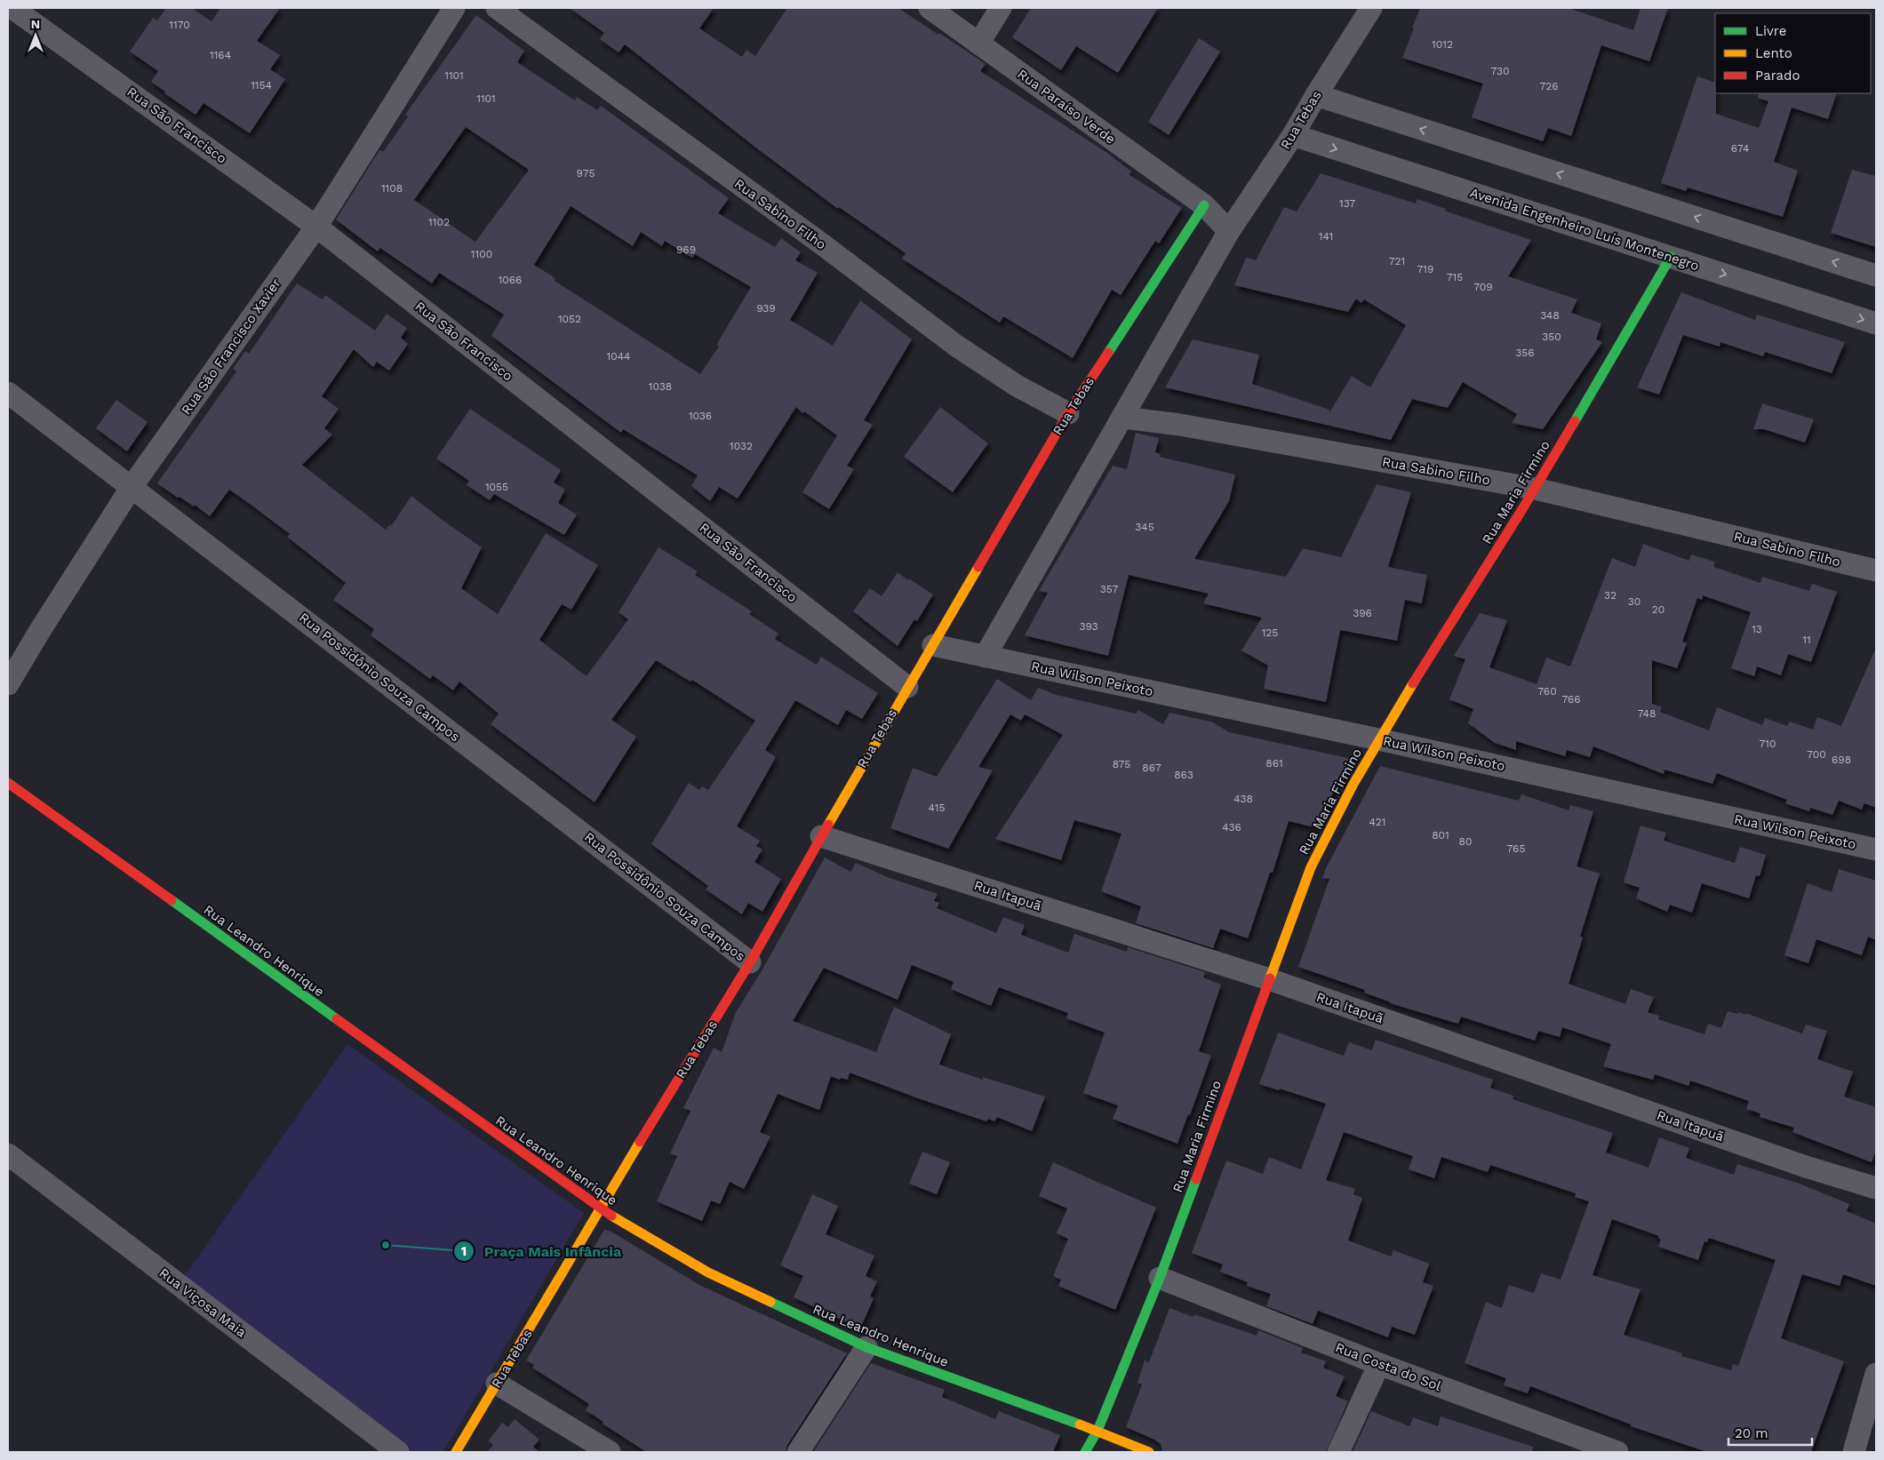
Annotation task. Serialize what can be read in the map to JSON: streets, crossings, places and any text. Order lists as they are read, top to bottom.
{
  "streets": {
    "street": [
      "Rua Paraíso Verde",
      "Rua Tebas",
      "Rua São Francisco",
      "Rua Sabino Filho",
      "Avenida Engenheiro Luís Montenegro",
      "Rua São Francisco Xavier",
      "Rua Maria Firmino",
      "Rua Possidônio Souza Campos",
      "Rua Wilson Peixoto",
      "Rua Itapuã",
      "Rua Leandro Henrique",
      "Rua Viçosa Maia",
      "Rua Costa do Sol"
    ]
  },
  "crossings": [
    ["Rua Paraíso Verde", "Rua Tebas"],
    ["Rua Tebas", "Rua São Francisco"],
    ["Rua Tebas", "Rua Sabino Filho"],
    ["Rua Tebas", "Avenida Engenheiro Luís Montenegro"],
    ["Rua Tebas", "Rua Possidônio Souza Campos"],
    ["Rua Tebas", "Rua Wilson Peixoto"],
    ["Rua Tebas", "Rua Itapuã"],
    ["Rua Tebas", "Rua Leandro Henrique"],
    ["Rua São Francisco", "Rua São Francisco Xavier"],
    ["Rua Sabino Filho", "Rua Maria Firmino"],
    ["Avenida Engenheiro Luís Montenegro", "Rua Maria Firmino"],
    ["Rua São Francisco Xavier", "Rua Possidônio Souza Campos"],
    ["Rua Maria Firmino", "Rua Wilson Peixoto"],
    ["Rua Maria Firmino", "Rua Itapuã"],
    ["Rua Maria Firmino", "Rua Leandro Henrique"],
    ["Rua Maria Firmino", "Rua Costa do Sol"]
  ],
  "places": ["Praça Mais Infância"],
  "house_numbers": [
    "1170",
    "1012",
    "1164",
    "730",
    "1101",
    "1154",
    "726",
    "1101",
    "674",
    "975",
    "1108",
    "137",
    "1102",
    "141",
    "969",
    "1100",
    "721",
    "719",
    "715",
    "1066",
    "709",
    "939",
    "348",
    "1052",
    "350",
    "356",
    "1044",
    "1038",
    "1036",
    "1032",
    "1055",
    "345",
    "357",
    "32",
    "30",
    "20",
    "396",
    "393",
    "13",
    "125",
    "11",
    "760",
    "766",
    "748",
    "710",
    "700",
    "698",
    "861",
    "875",
    "867",
    "863",
    "438",
    "415",
    "421",
    "436",
    "801",
    "80",
    "765"
  ],
  "legend": ["Livre", "Lento", "Parado"],
  "scale_bar": "20 m",
  "north": "top"
}
